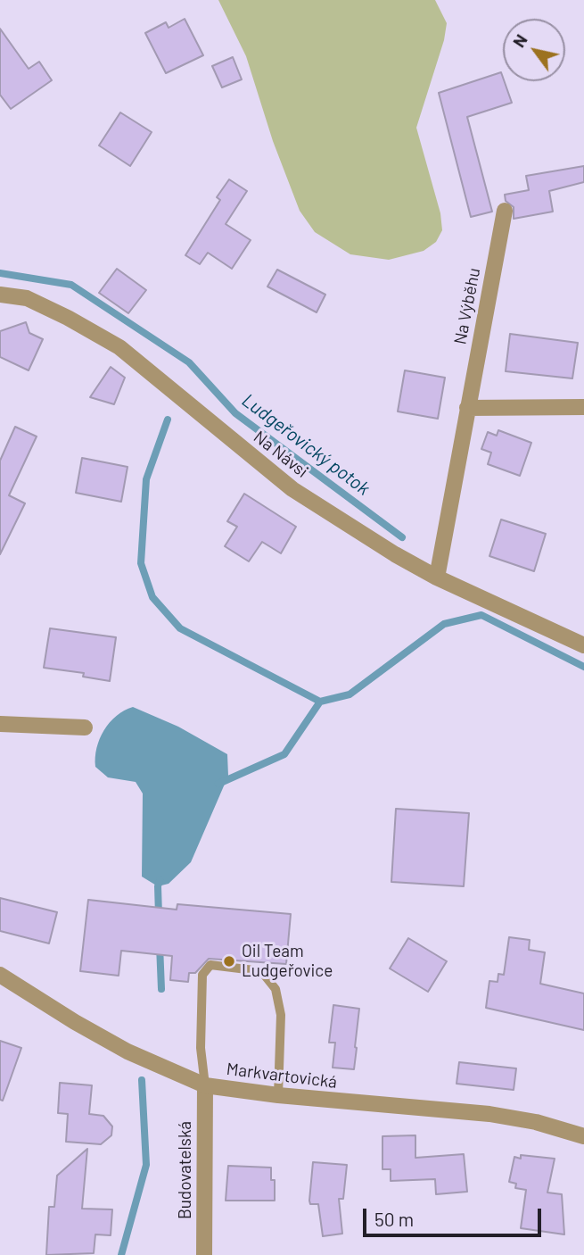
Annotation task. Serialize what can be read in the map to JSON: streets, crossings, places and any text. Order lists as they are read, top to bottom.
{
  "streets": {
    "street": [
      "Na Výběhu",
      "Na Návsi",
      "Markvartovická",
      "Budovatelská"
    ]
  },
  "crossings": [
    ["Na Výběhu", "Na Návsi"],
    ["Markvartovická", "Budovatelská"]
  ],
  "water": ["Ludgeřovický potok"],
  "places": ["Oil Team Ludgeřovice"],
  "scale_bar": "50 m",
  "north": "top left"
}
